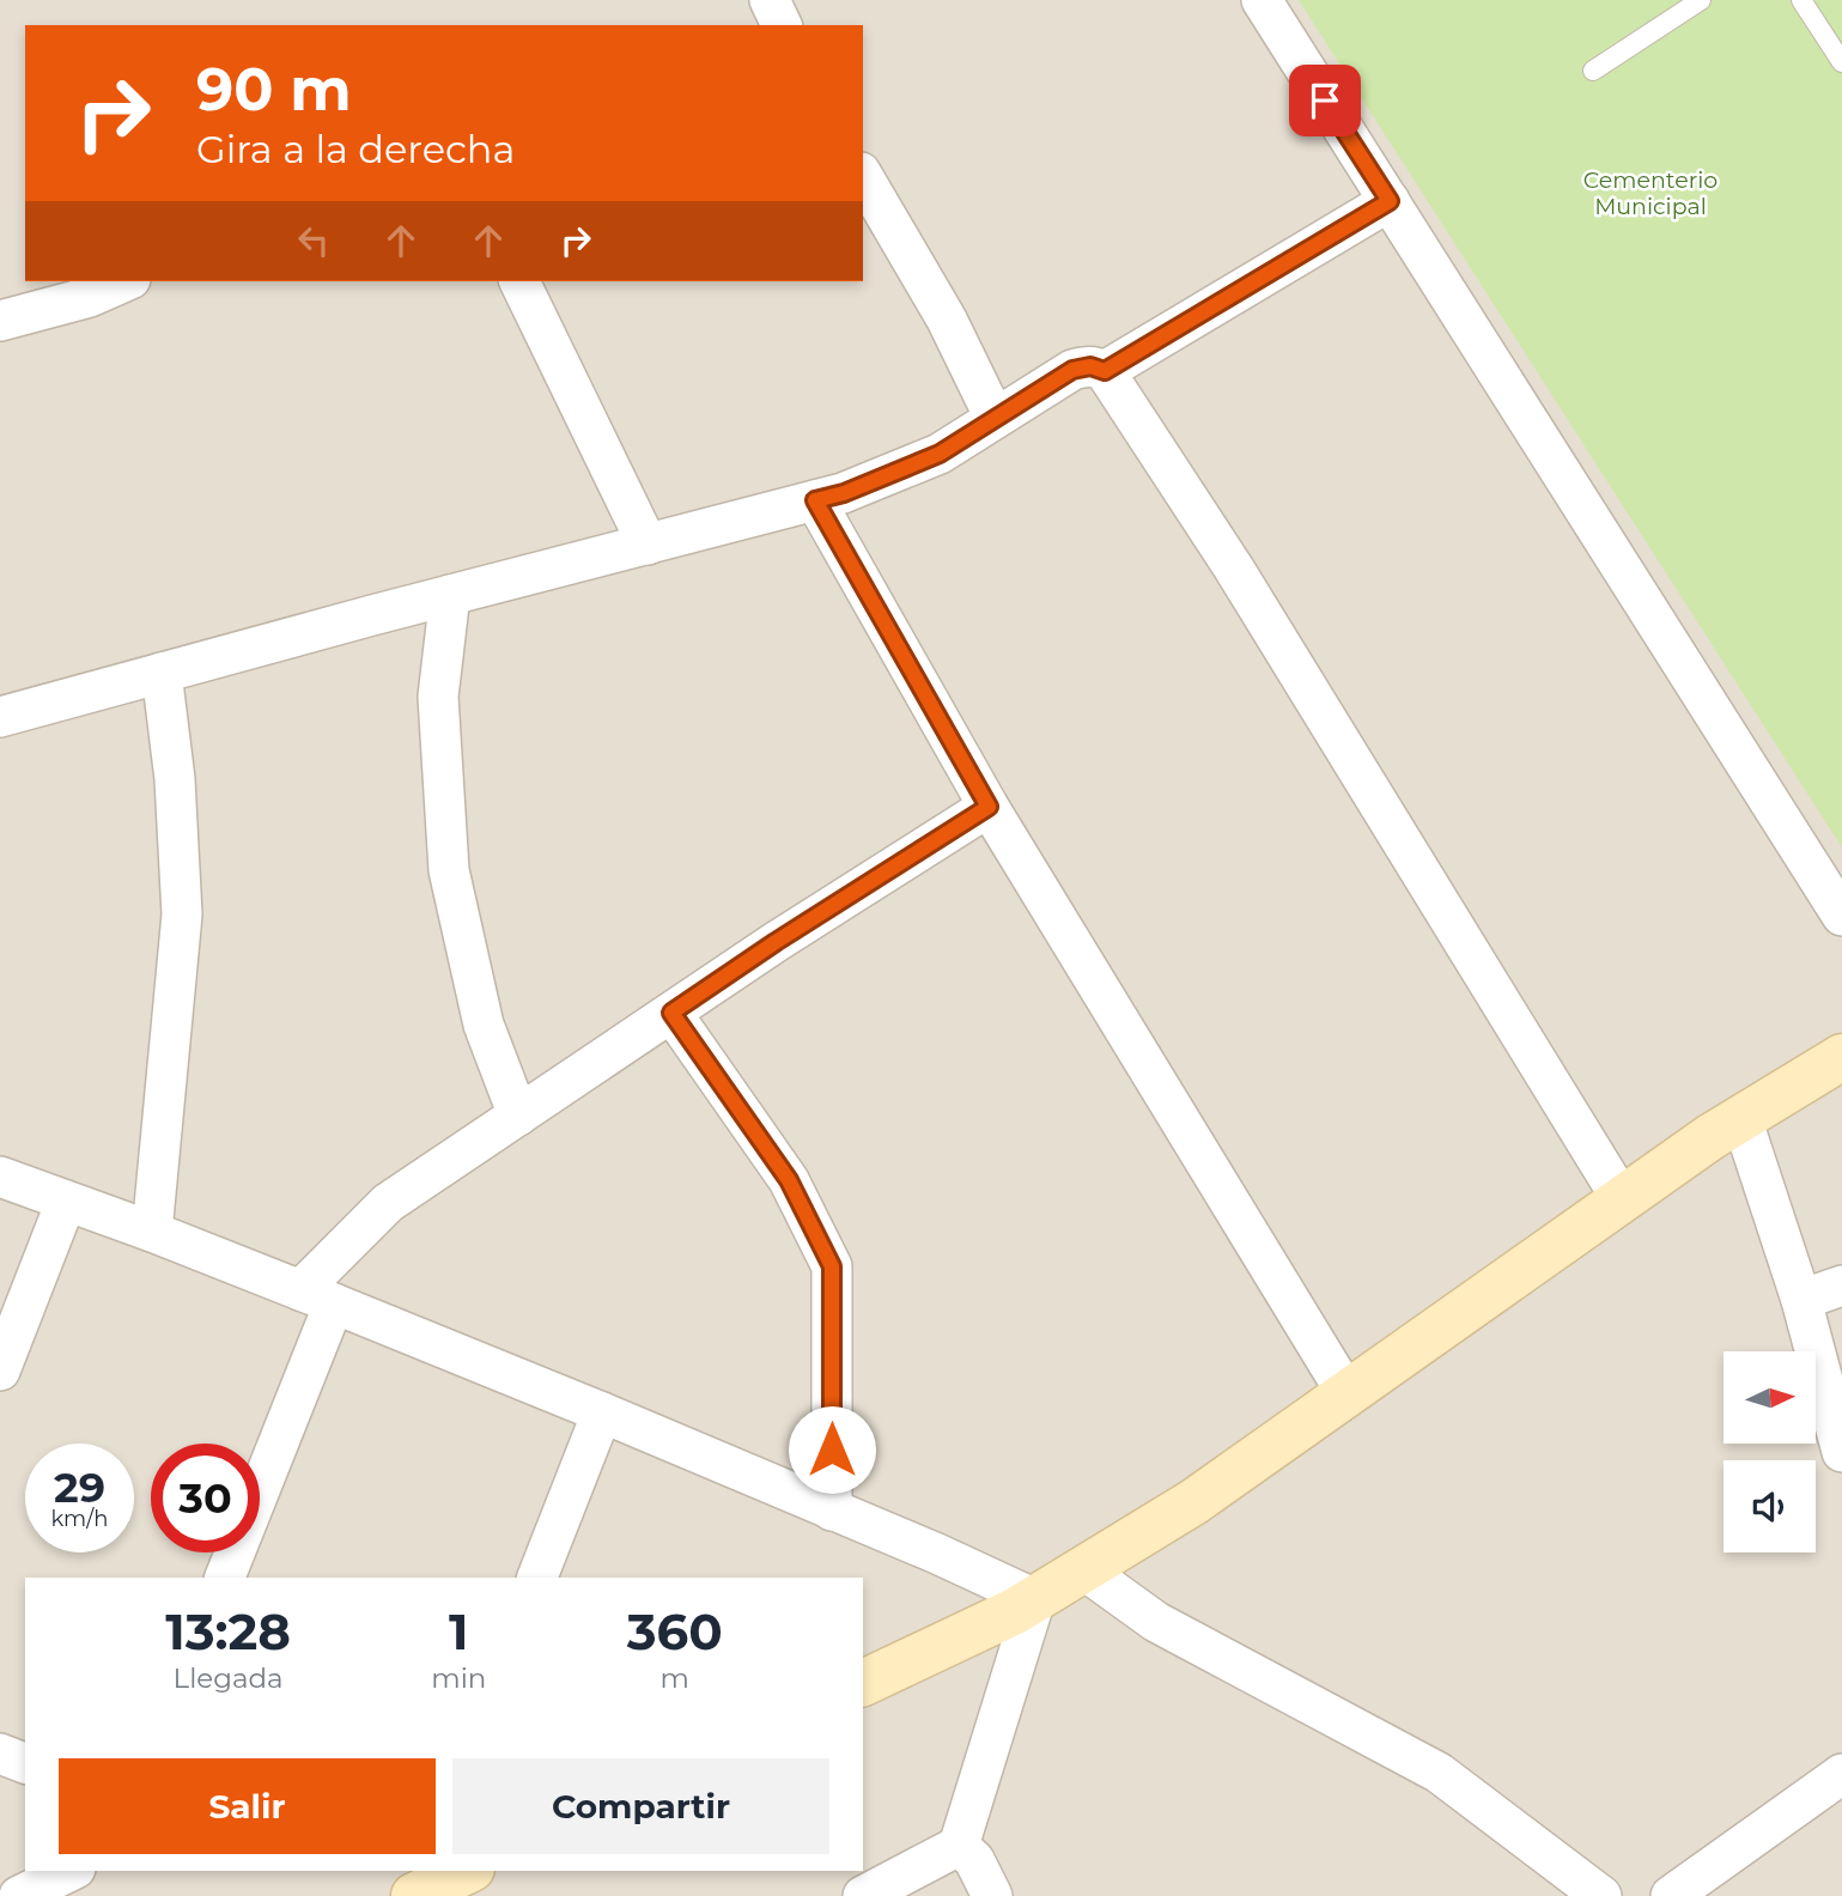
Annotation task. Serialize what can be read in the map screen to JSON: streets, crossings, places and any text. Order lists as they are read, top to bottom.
{
  "parks": ["Cementerio Municipal"],
  "north": "right",
  "page": {
    "turn": ["90 m", "Gira a la derecha"],
    "speed": "29 km/h",
    "limit": "30",
    "eta": [
      "13:28",
      "Llegada",
      "1",
      "min",
      "360",
      "m"
    ],
    "buttons": ["Salir", "Compartir"]
  }
}
